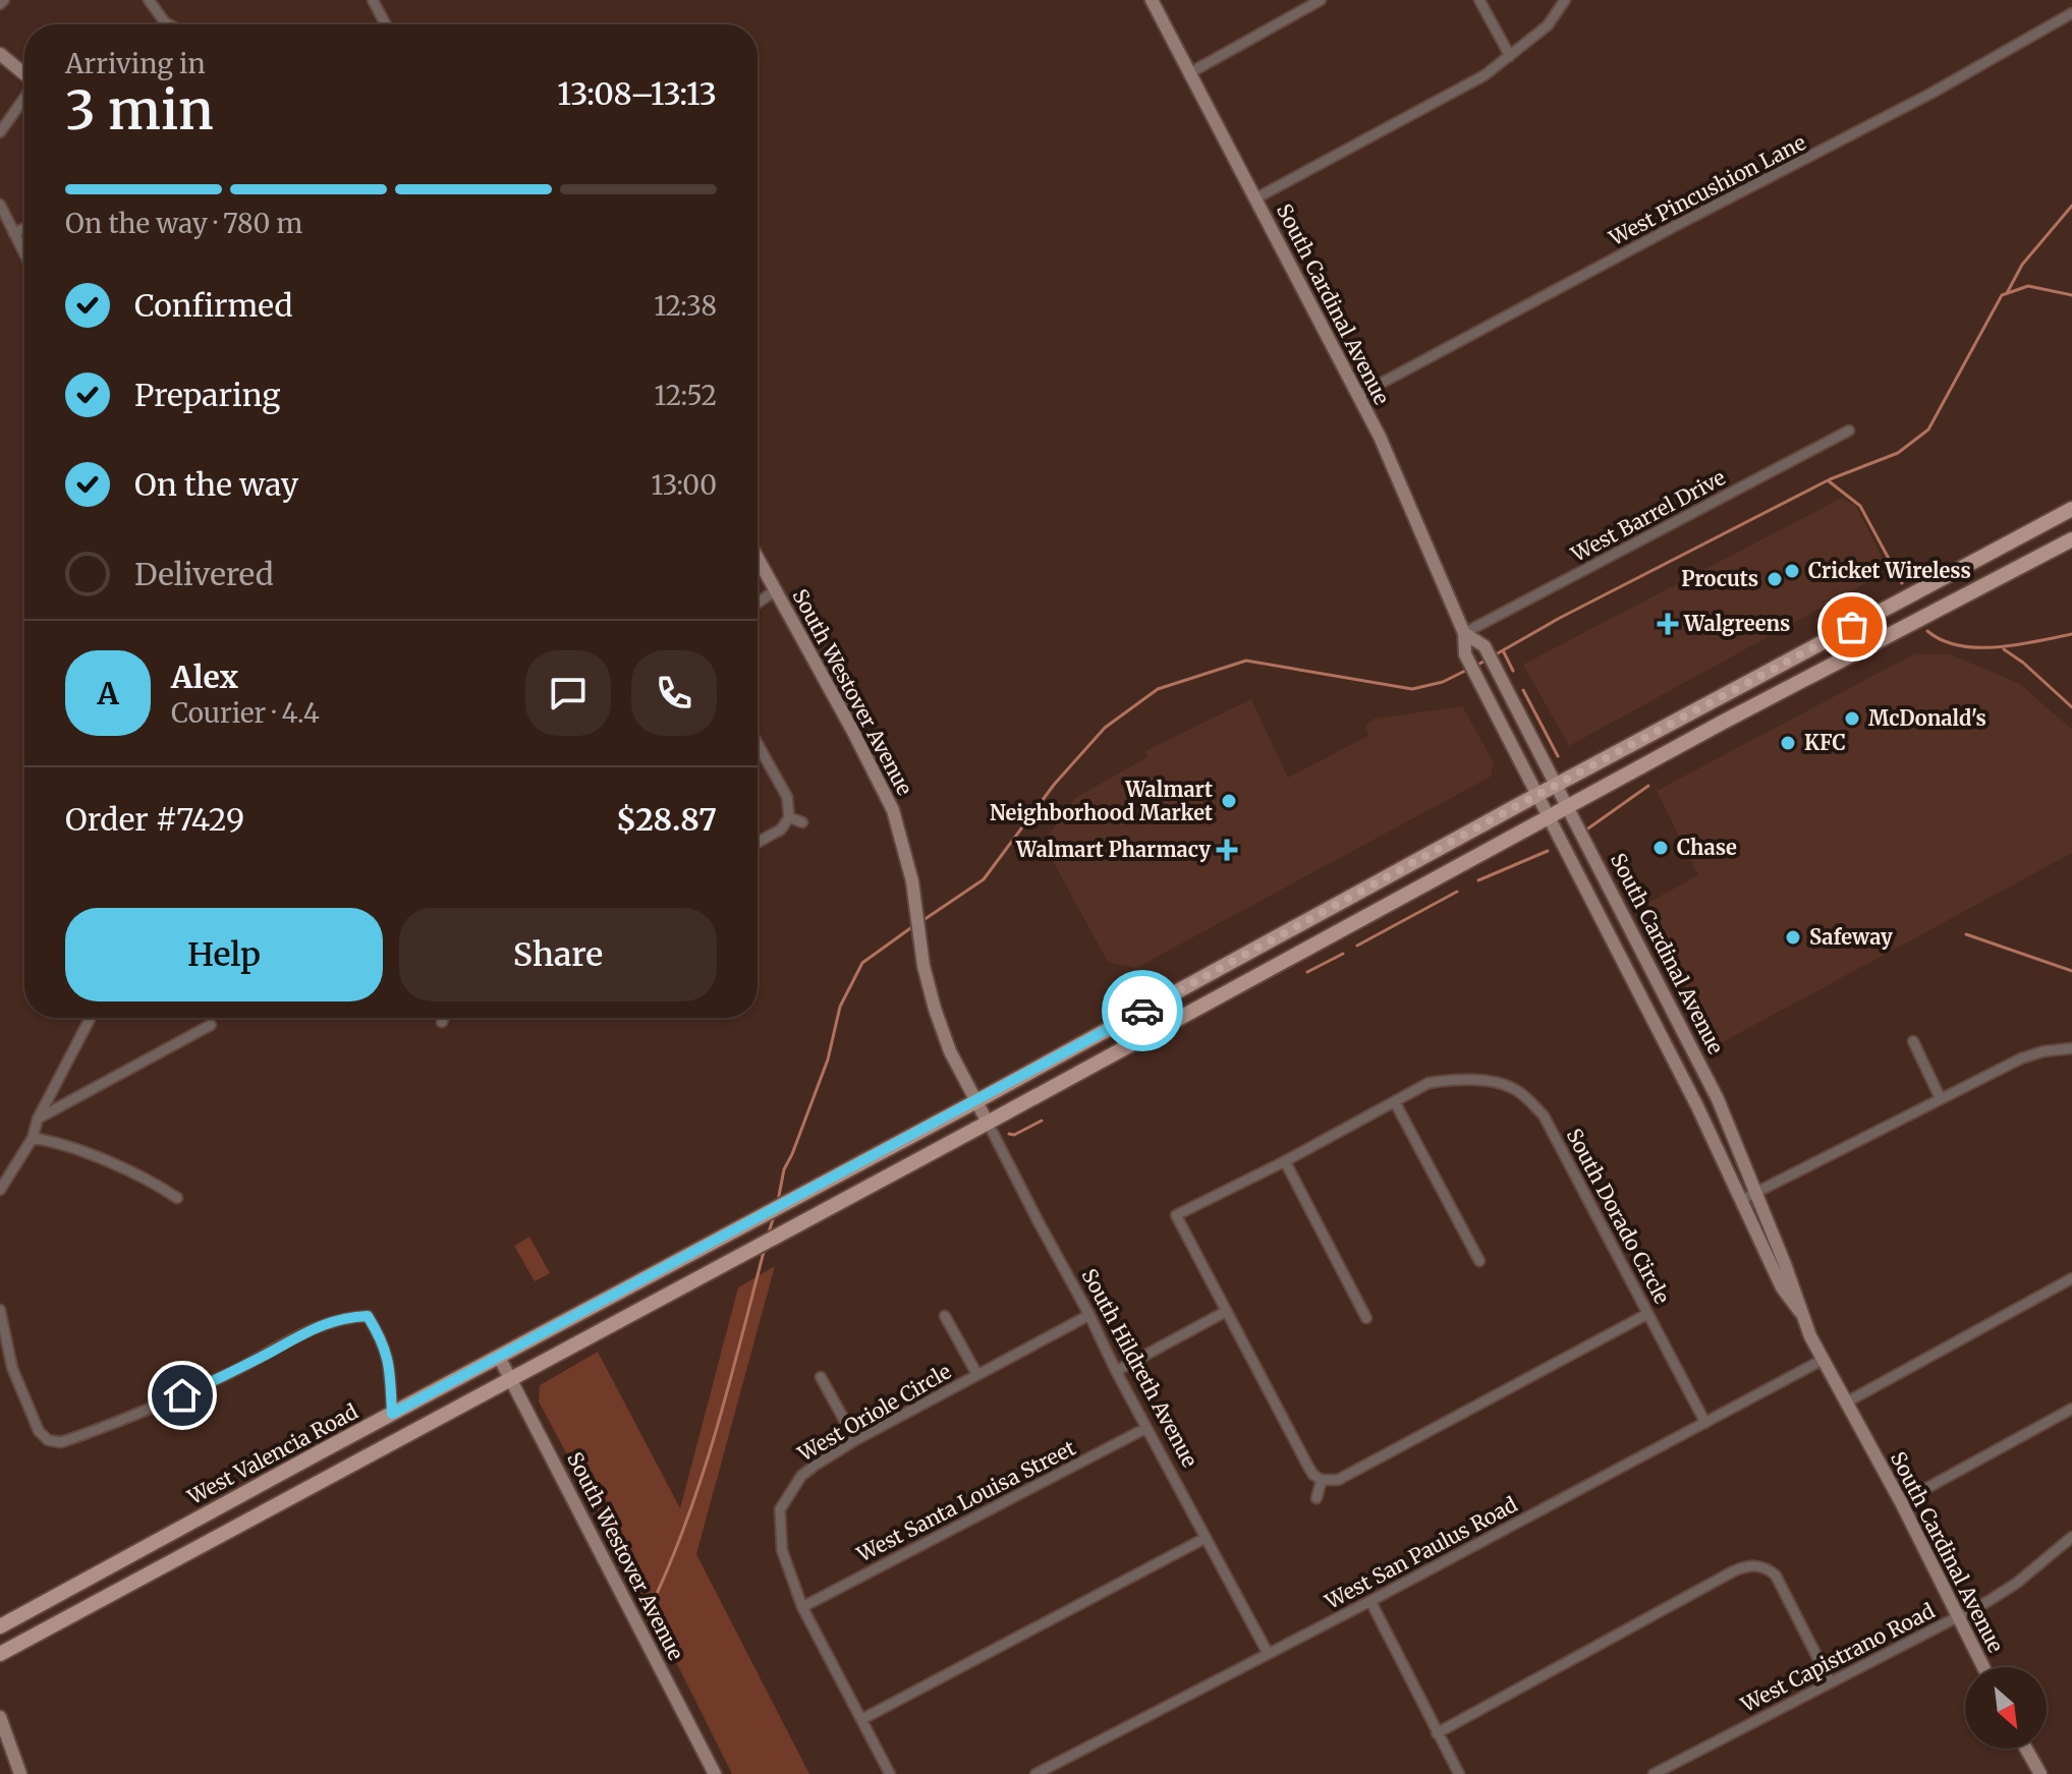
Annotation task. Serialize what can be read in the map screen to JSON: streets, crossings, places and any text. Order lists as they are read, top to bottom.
{
  "streets": {
    "main road": [
      "South Cardinal Avenue",
      "South Westover Avenue",
      "South Hildreth Avenue",
      "West Valencia Road"
    ],
    "street": [
      "West Pincushion Lane",
      "West Barrel Drive",
      "South Dorado Circle",
      "West Oriole Circle",
      "West Santa Louisa Street",
      "West San Paulus Road",
      "West Capistrano Road"
    ]
  },
  "crossings": [
    ["West Pincushion Lane", "South Cardinal Avenue"],
    ["South Cardinal Avenue", "West Barrel Drive"],
    ["South Cardinal Avenue", "West Valencia Road"],
    ["South Cardinal Avenue", "West San Paulus Road"],
    ["South Cardinal Avenue", "West Capistrano Road"],
    ["South Westover Avenue", "South Hildreth Avenue"],
    ["South Westover Avenue", "West Valencia Road"],
    ["South Dorado Circle", "West San Paulus Road"],
    ["South Hildreth Avenue", "West Oriole Circle"],
    ["South Hildreth Avenue", "West Valencia Road"],
    ["South Hildreth Avenue", "West Santa Louisa Street"],
    ["South Hildreth Avenue", "West San Paulus Road"],
    ["West Oriole Circle", "West Santa Louisa Street"]
  ],
  "places": {
    "other": [
      "Cricket Wireless",
      "Procuts",
      "McDonald's",
      "KFC",
      "Walmart Neighborhood Market",
      "Chase",
      "Safeway"
    ],
    "health": ["Walgreens", "Walmart Pharmacy"]
  },
  "north": "bottom right",
  "page": {
    "heading": ["3 min", "Arriving in", "13:08–13:13"],
    "panel": [
      "Alex",
      "Courier · 4.4",
      "Order #7429",
      "$28.87"
    ],
    "bar": "On the way · 780 m",
    "list": [
      ["Confirmed", "12:38"],
      ["Preparing", "12:52"],
      ["On the way", "13:00"],
      "Delivered"
    ],
    "round": "A",
    "buttons": ["Help", "Share"]
  }
}
